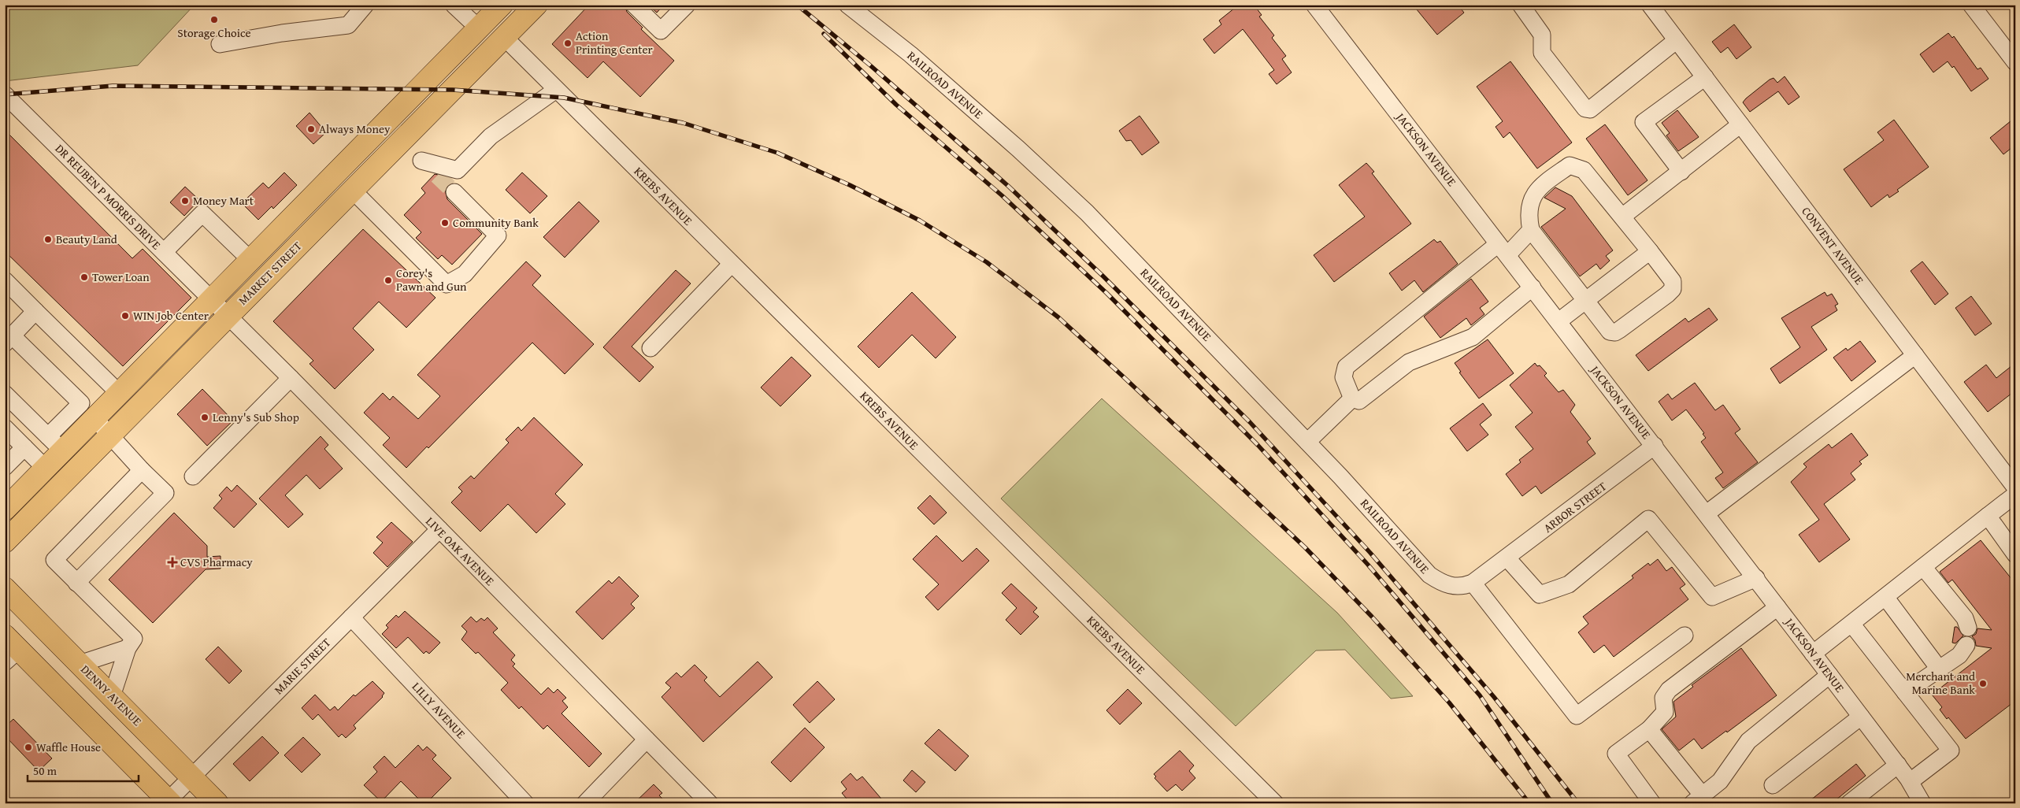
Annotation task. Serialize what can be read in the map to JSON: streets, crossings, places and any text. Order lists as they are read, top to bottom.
{
  "streets": {
    "main road": ["MARKET STREET", "DENNY AVENUE"],
    "street": [
      "RAILROAD AVENUE",
      "JACKSON AVENUE",
      "KREBS AVENUE",
      "DR REUBEN P MORRIS DRIVE",
      "CONVENT AVENUE",
      "ARBOR STREET",
      "LIVE OAK AVENUE",
      "MARIE STREET",
      "LILLY AVENUE"
    ]
  },
  "crossings": [
    ["RAILROAD AVENUE", "ARBOR STREET"],
    ["JACKSON AVENUE", "ARBOR STREET"],
    ["KREBS AVENUE", "MARKET STREET"],
    ["DR REUBEN P MORRIS DRIVE", "MARKET STREET"],
    ["DR REUBEN P MORRIS DRIVE", "LIVE OAK AVENUE"],
    ["MARKET STREET", "LIVE OAK AVENUE"],
    ["LIVE OAK AVENUE", "MARIE STREET"],
    ["MARIE STREET", "DENNY AVENUE"],
    ["MARIE STREET", "LILLY AVENUE"]
  ],
  "places": {
    "other": [
      "Storage Choice",
      "Action Printing Center",
      "Always Money",
      "Money Mart",
      "Community Bank",
      "Beauty Land",
      "Tower Loan",
      "Corey's Pawn and Gun",
      "WIN Job Center",
      "Lenny's Sub Shop",
      "Merchant and Marine Bank",
      "Waffle House"
    ],
    "health": ["CVS Pharmacy"]
  },
  "scale_bar": "50 m"
}
